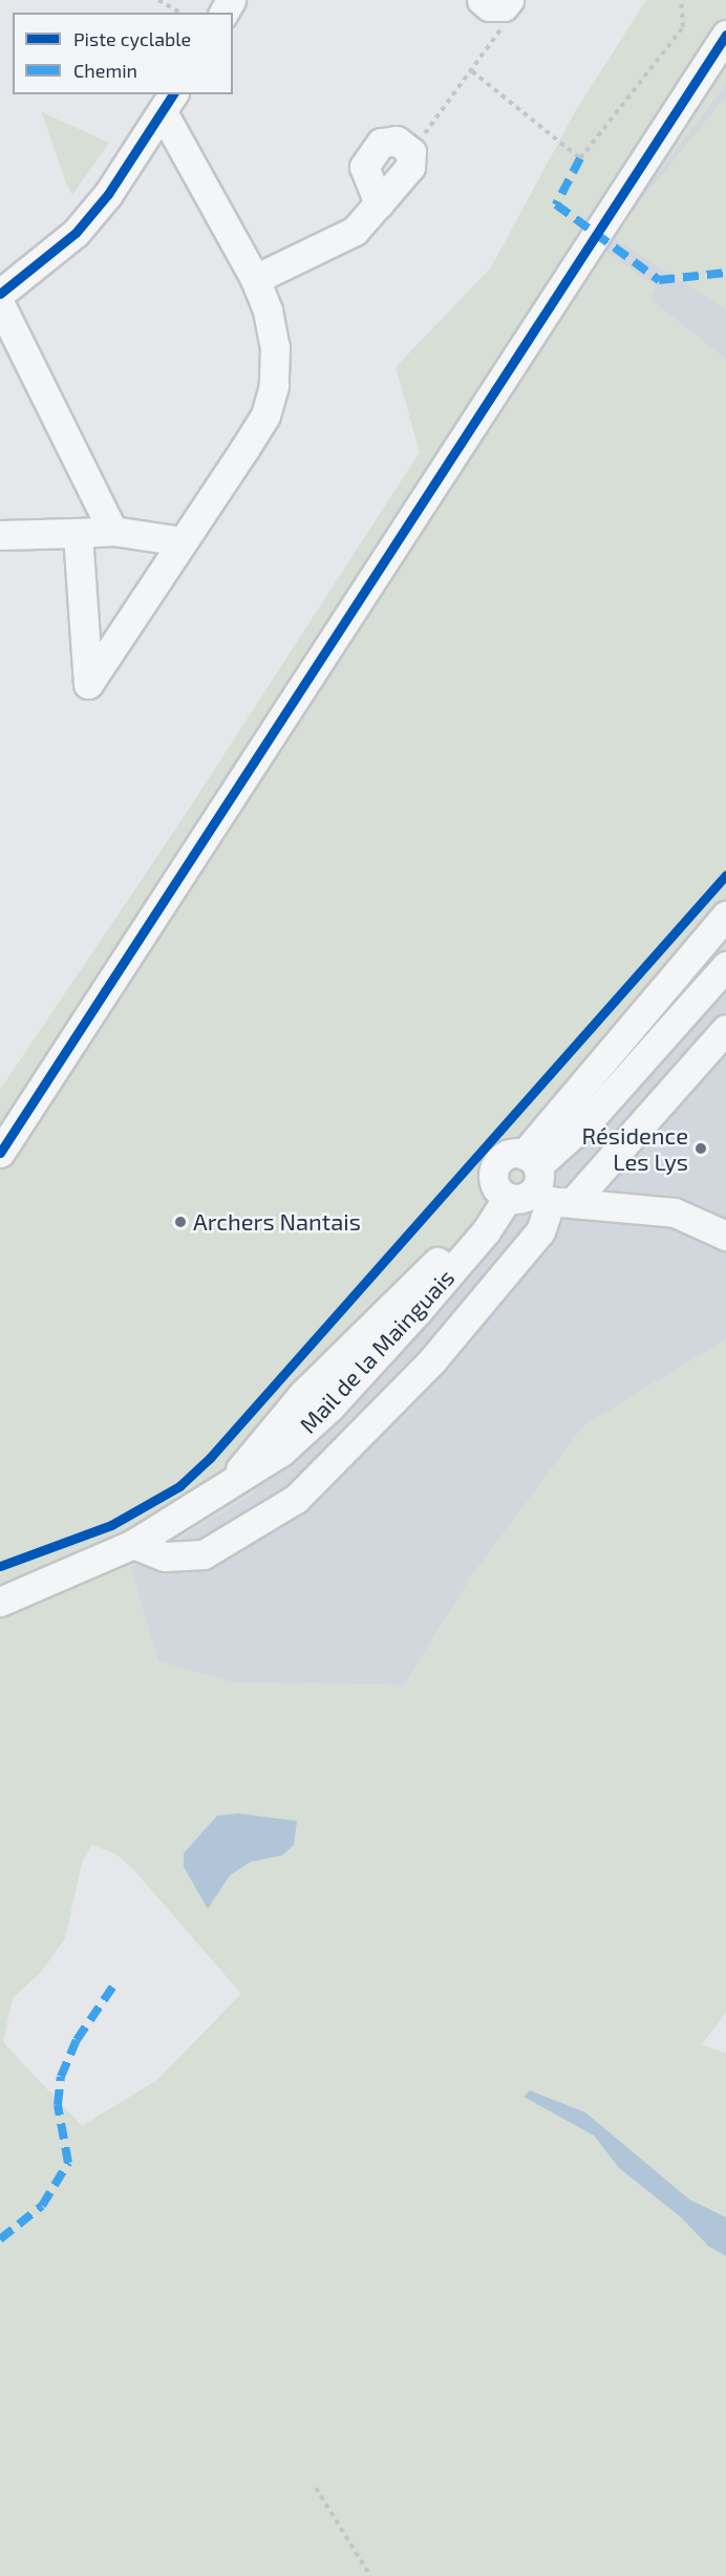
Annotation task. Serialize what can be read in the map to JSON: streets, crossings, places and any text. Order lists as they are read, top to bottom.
{
  "streets": {
    "street": ["Mail de la Mainguais"]
  },
  "places": ["Résidence Les Lys", "Archers Nantais"],
  "legend": ["Piste cyclable", "Chemin"]
}
